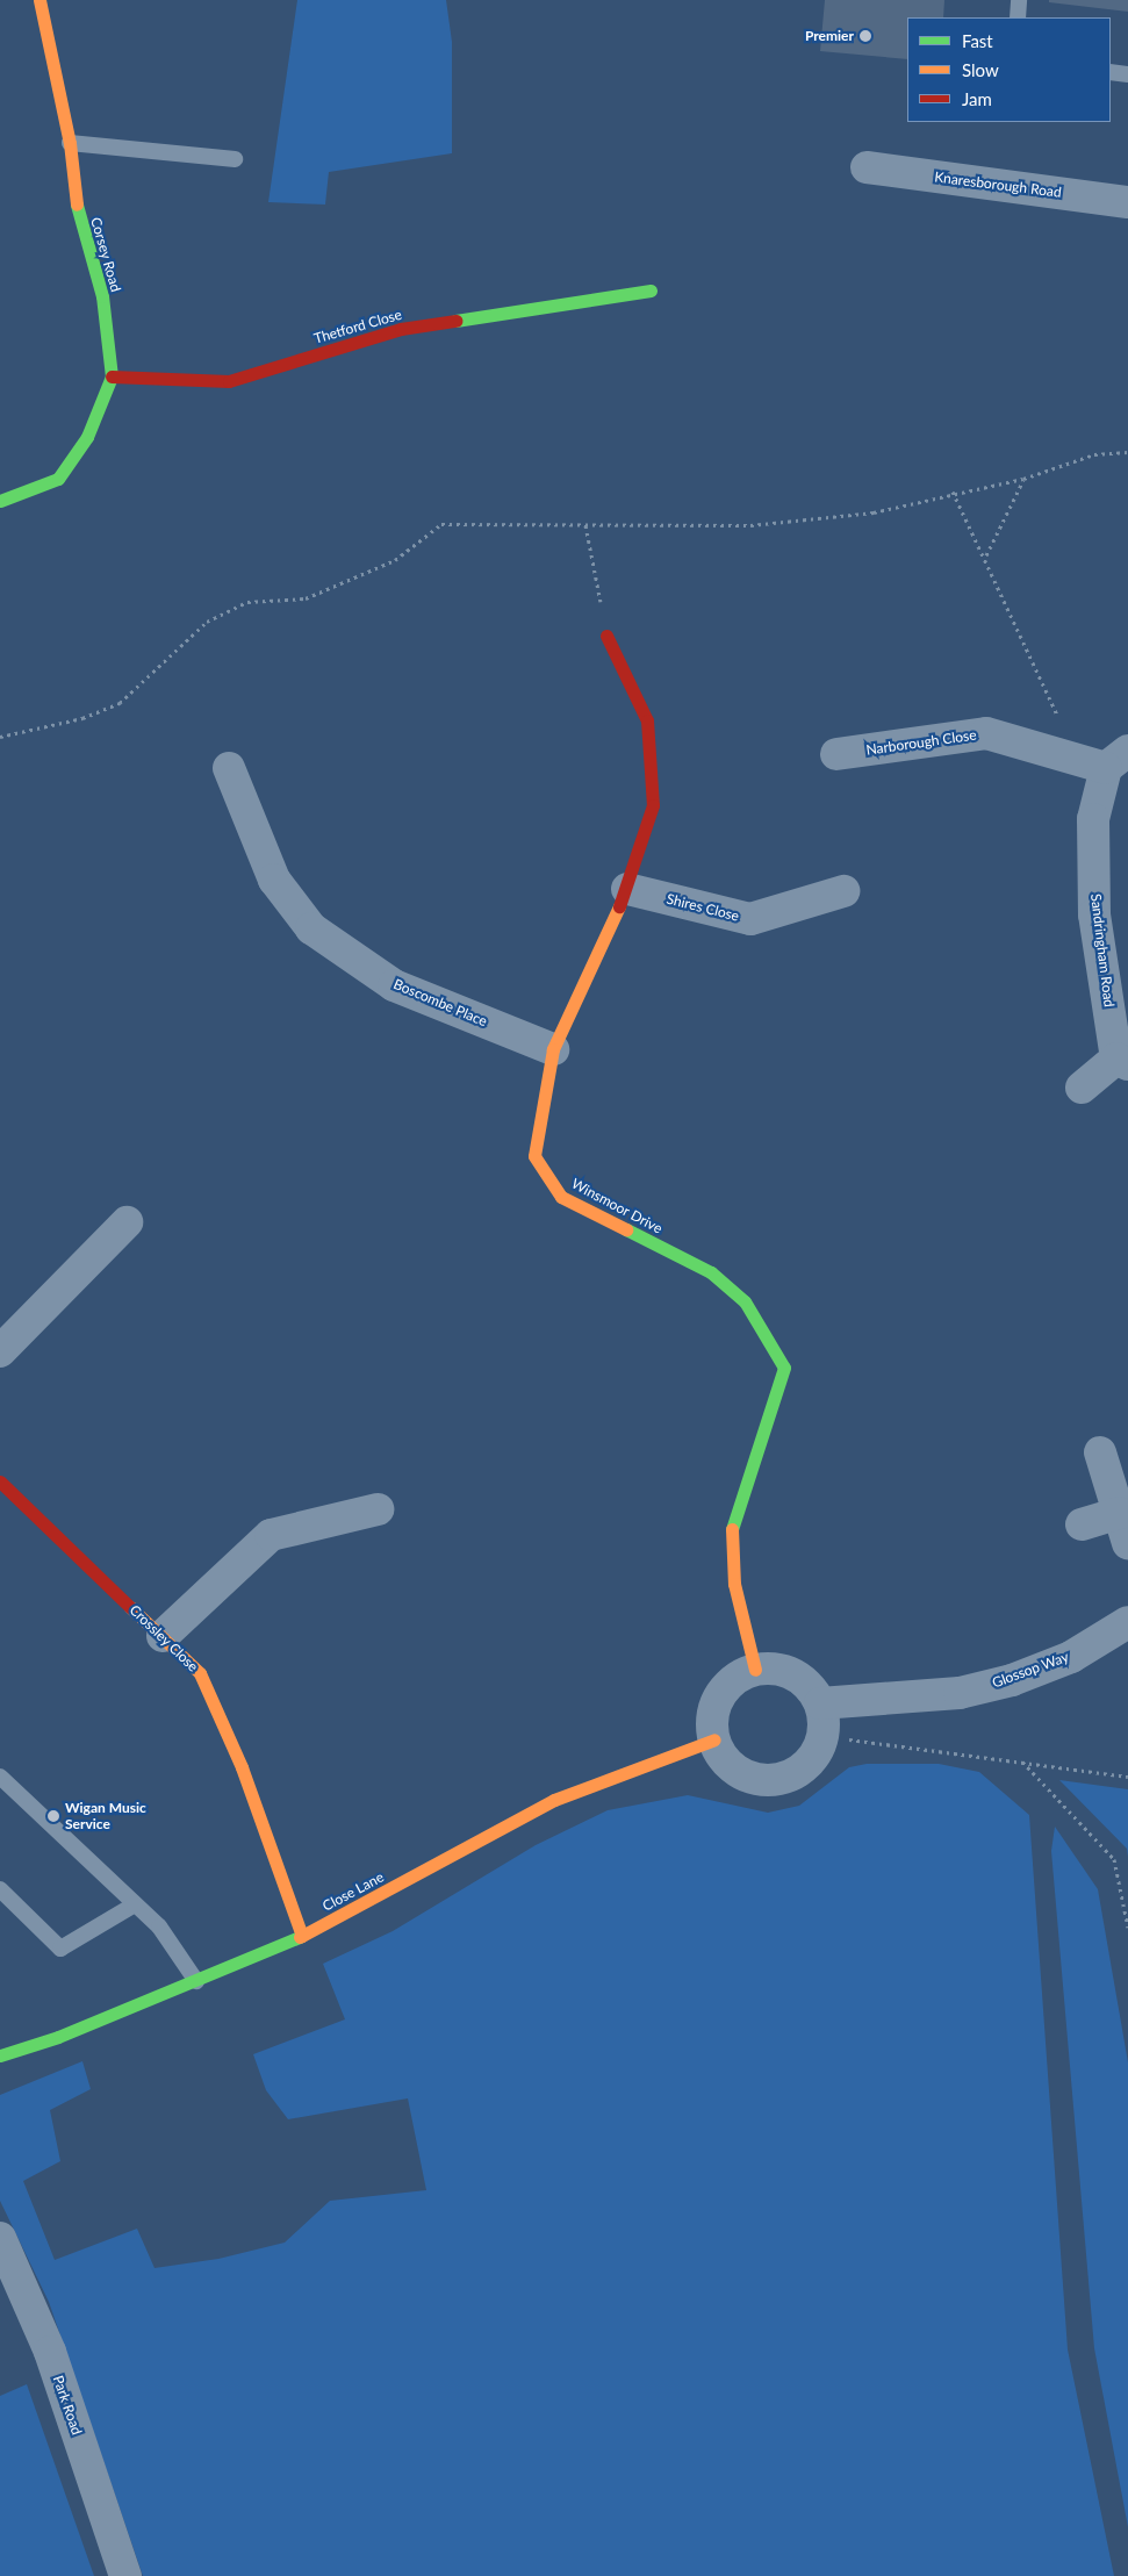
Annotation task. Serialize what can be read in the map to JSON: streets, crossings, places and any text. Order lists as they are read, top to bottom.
{
  "streets": {
    "street": [
      "Knaresborough Road",
      "Corsey Road",
      "Thetford Close",
      "Narborough Close",
      "Shires Close",
      "Sandringham Road",
      "Boscombe Place",
      "Winsmoor Drive",
      "Crossley Close",
      "Glossop Way",
      "Close Lane",
      "Park Road"
    ]
  },
  "crossings": [
    ["Corsey Road", "Thetford Close"],
    ["Narborough Close", "Sandringham Road"],
    ["Shires Close", "Winsmoor Drive"],
    ["Boscombe Place", "Winsmoor Drive"],
    ["Winsmoor Drive", "Glossop Way"],
    ["Winsmoor Drive", "Close Lane"],
    ["Crossley Close", "Close Lane"],
    ["Glossop Way", "Close Lane"]
  ],
  "places": ["Premier", "Wigan Music Service"],
  "legend": ["Fast", "Slow", "Jam"]
}
